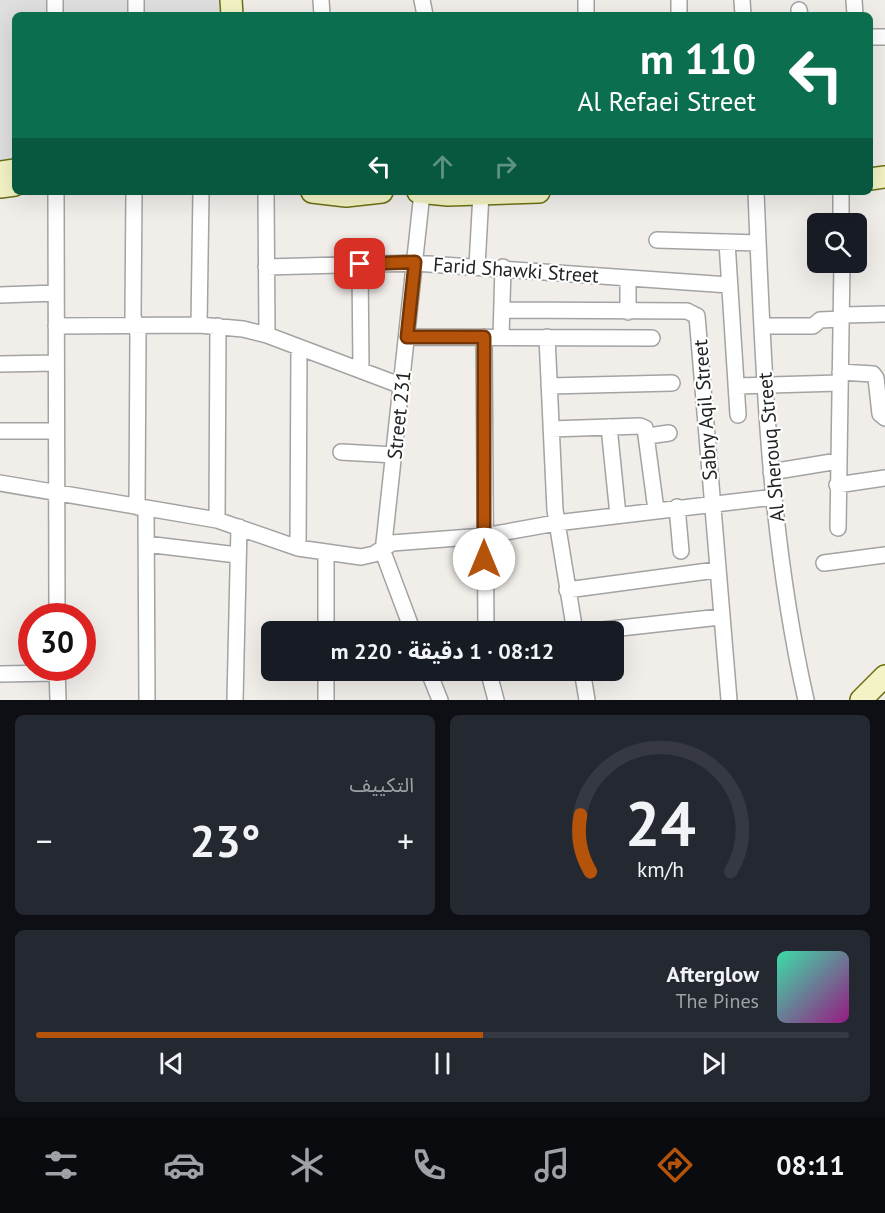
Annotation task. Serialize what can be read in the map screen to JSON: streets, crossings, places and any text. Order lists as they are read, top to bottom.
{
  "streets": {
    "street": [
      "Farid Shawki Street",
      "Sabry Aqil Street",
      "Street 231",
      "Al Sherouq Street"
    ]
  },
  "crossings": [
    ["Farid Shawki Street", "Street 231"]
  ],
  "page": {
    "turn": ["110 m", "Al Refaei Street"],
    "limit": "30",
    "trip": "08:12 · 1 دقيقة · 220 m",
    "tile": "التكييف",
    "heat": ["−", "23°", "+"],
    "song": ["Afterglow", "The Pines"],
    "tabs": "08:11",
    "gauge": ["24", "km/h"]
  }
}
